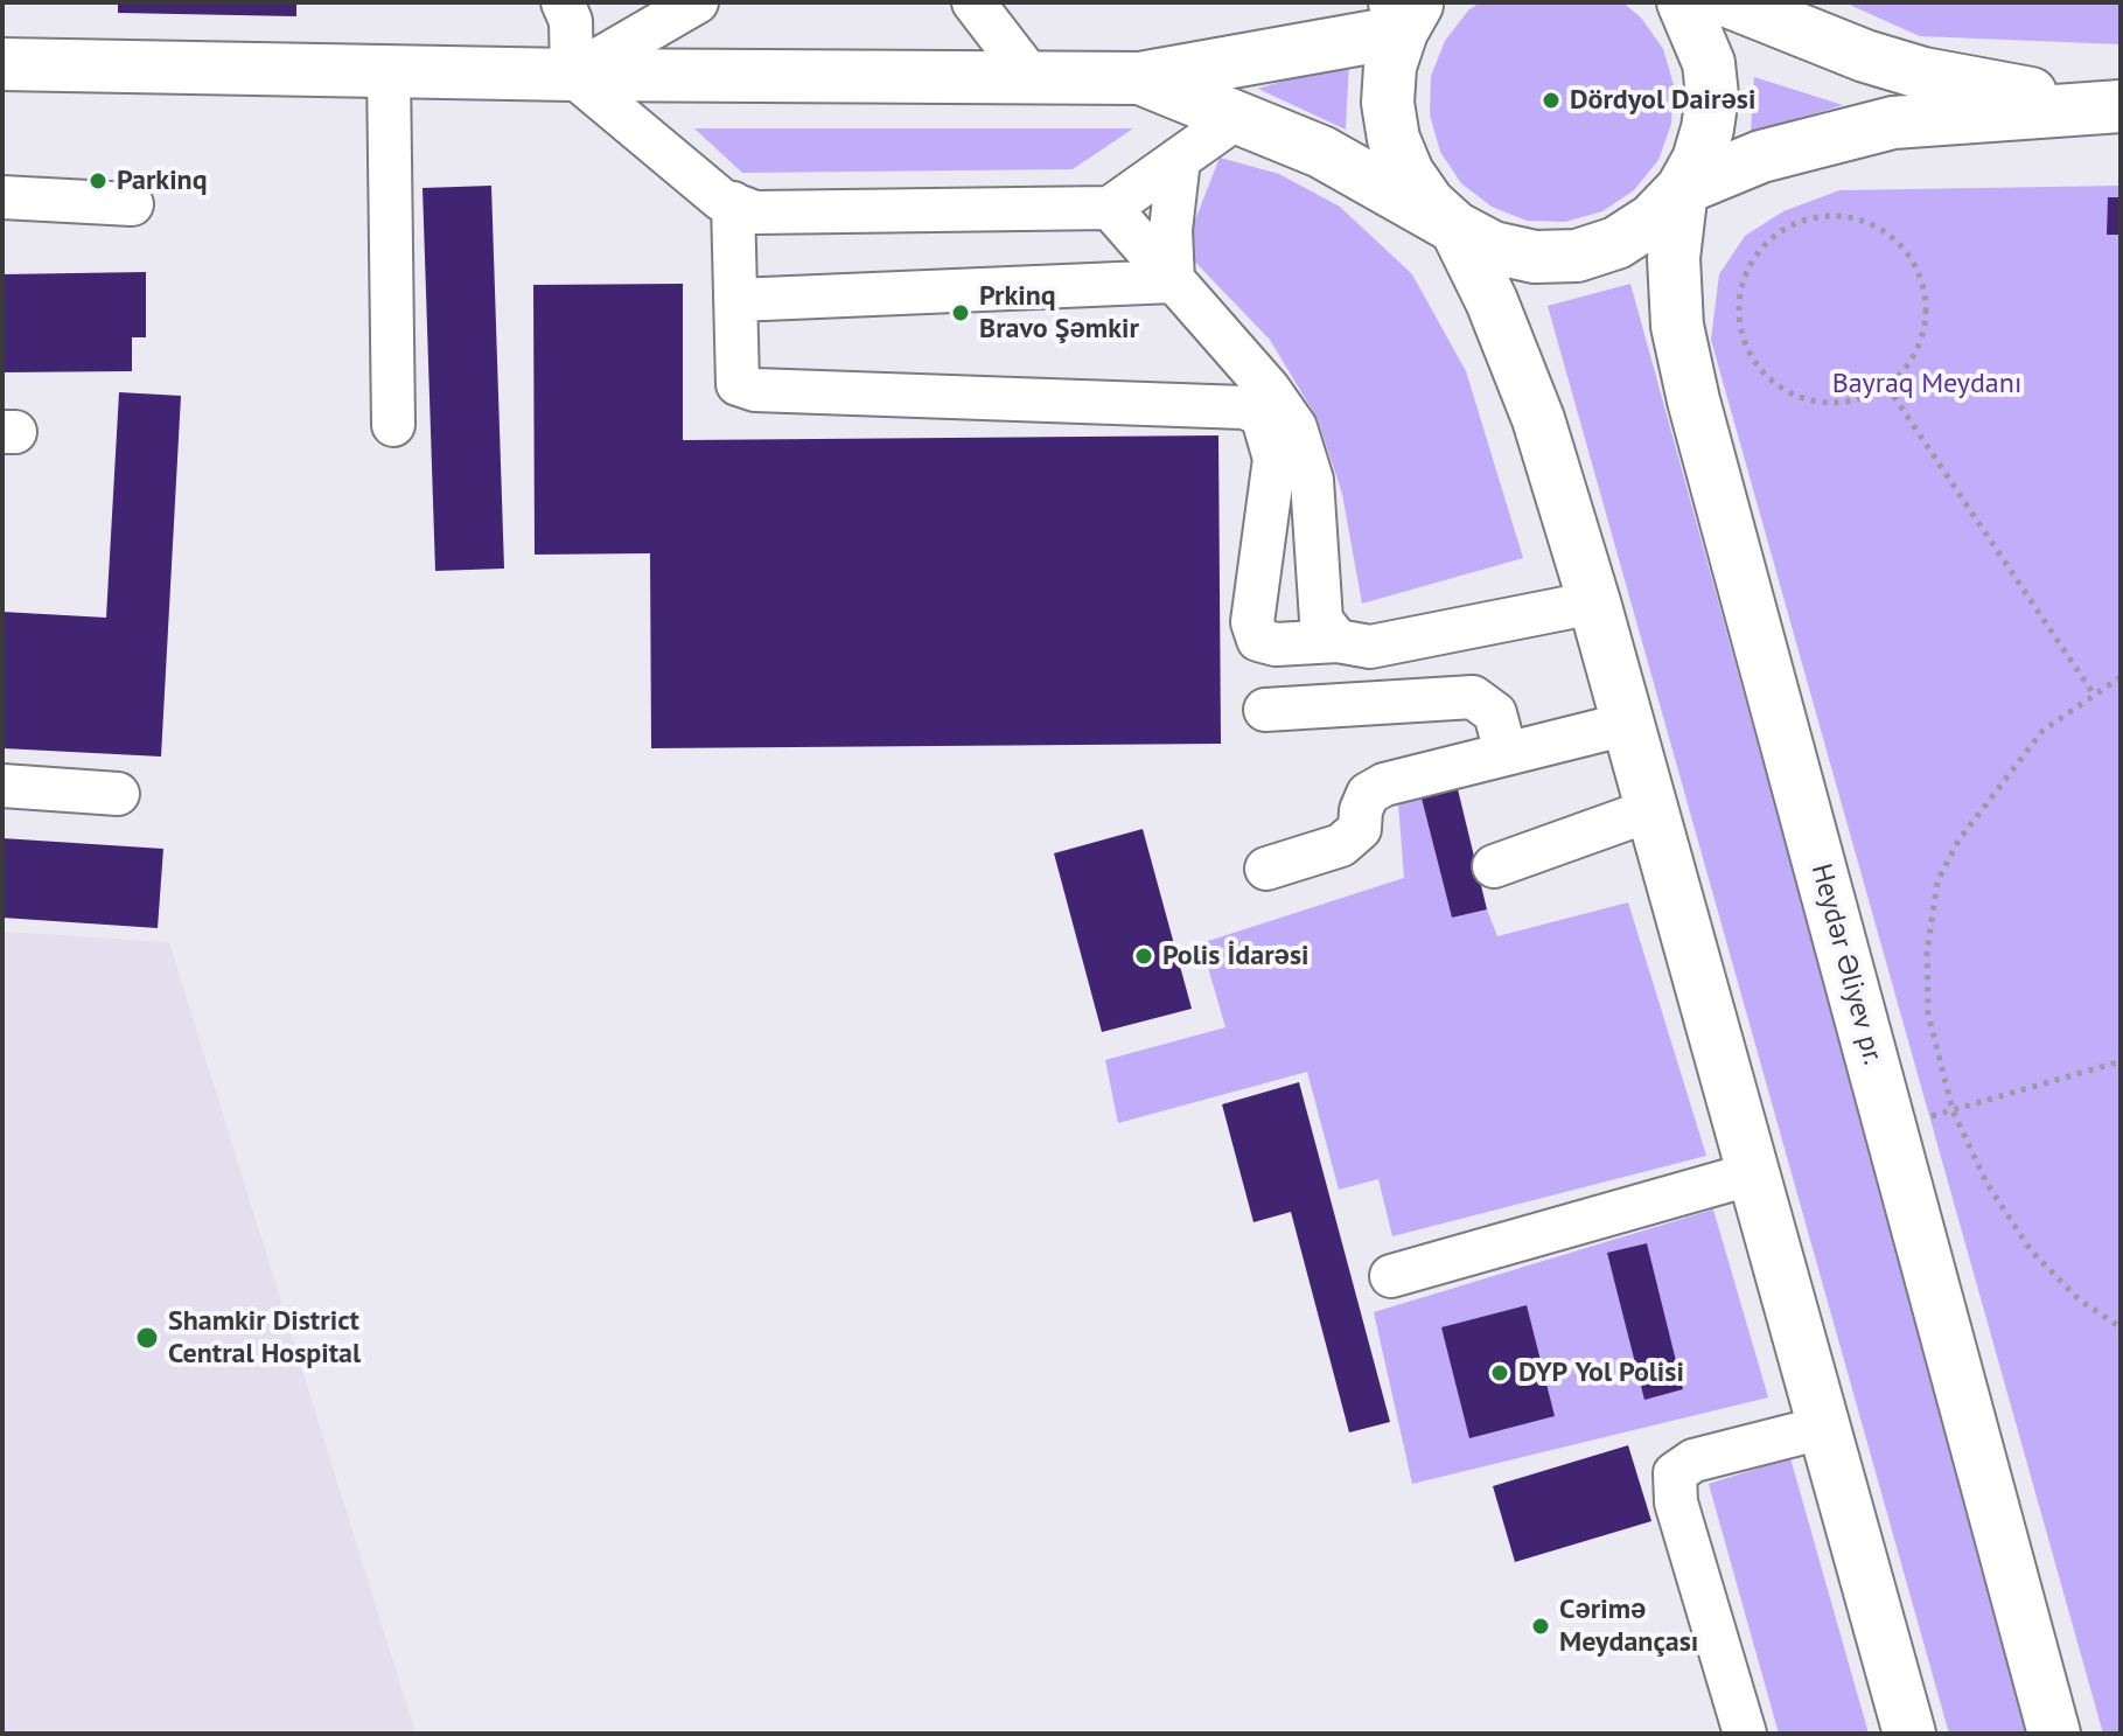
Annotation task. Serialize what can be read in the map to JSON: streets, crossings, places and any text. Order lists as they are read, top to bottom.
{
  "streets": {
    "main road": ["Heydər Əliyev pr."]
  },
  "parks": ["Bayraq Meydanı"],
  "places": [
    "Dördyol Dairəsi",
    "Parkinq",
    "Prkinq Bravo Şəmkir",
    "Polis İdarəsi",
    "Shamkir District Central Hospital",
    "DYP Yol Polisi",
    "Cərimə Meydançası"
  ]
}
